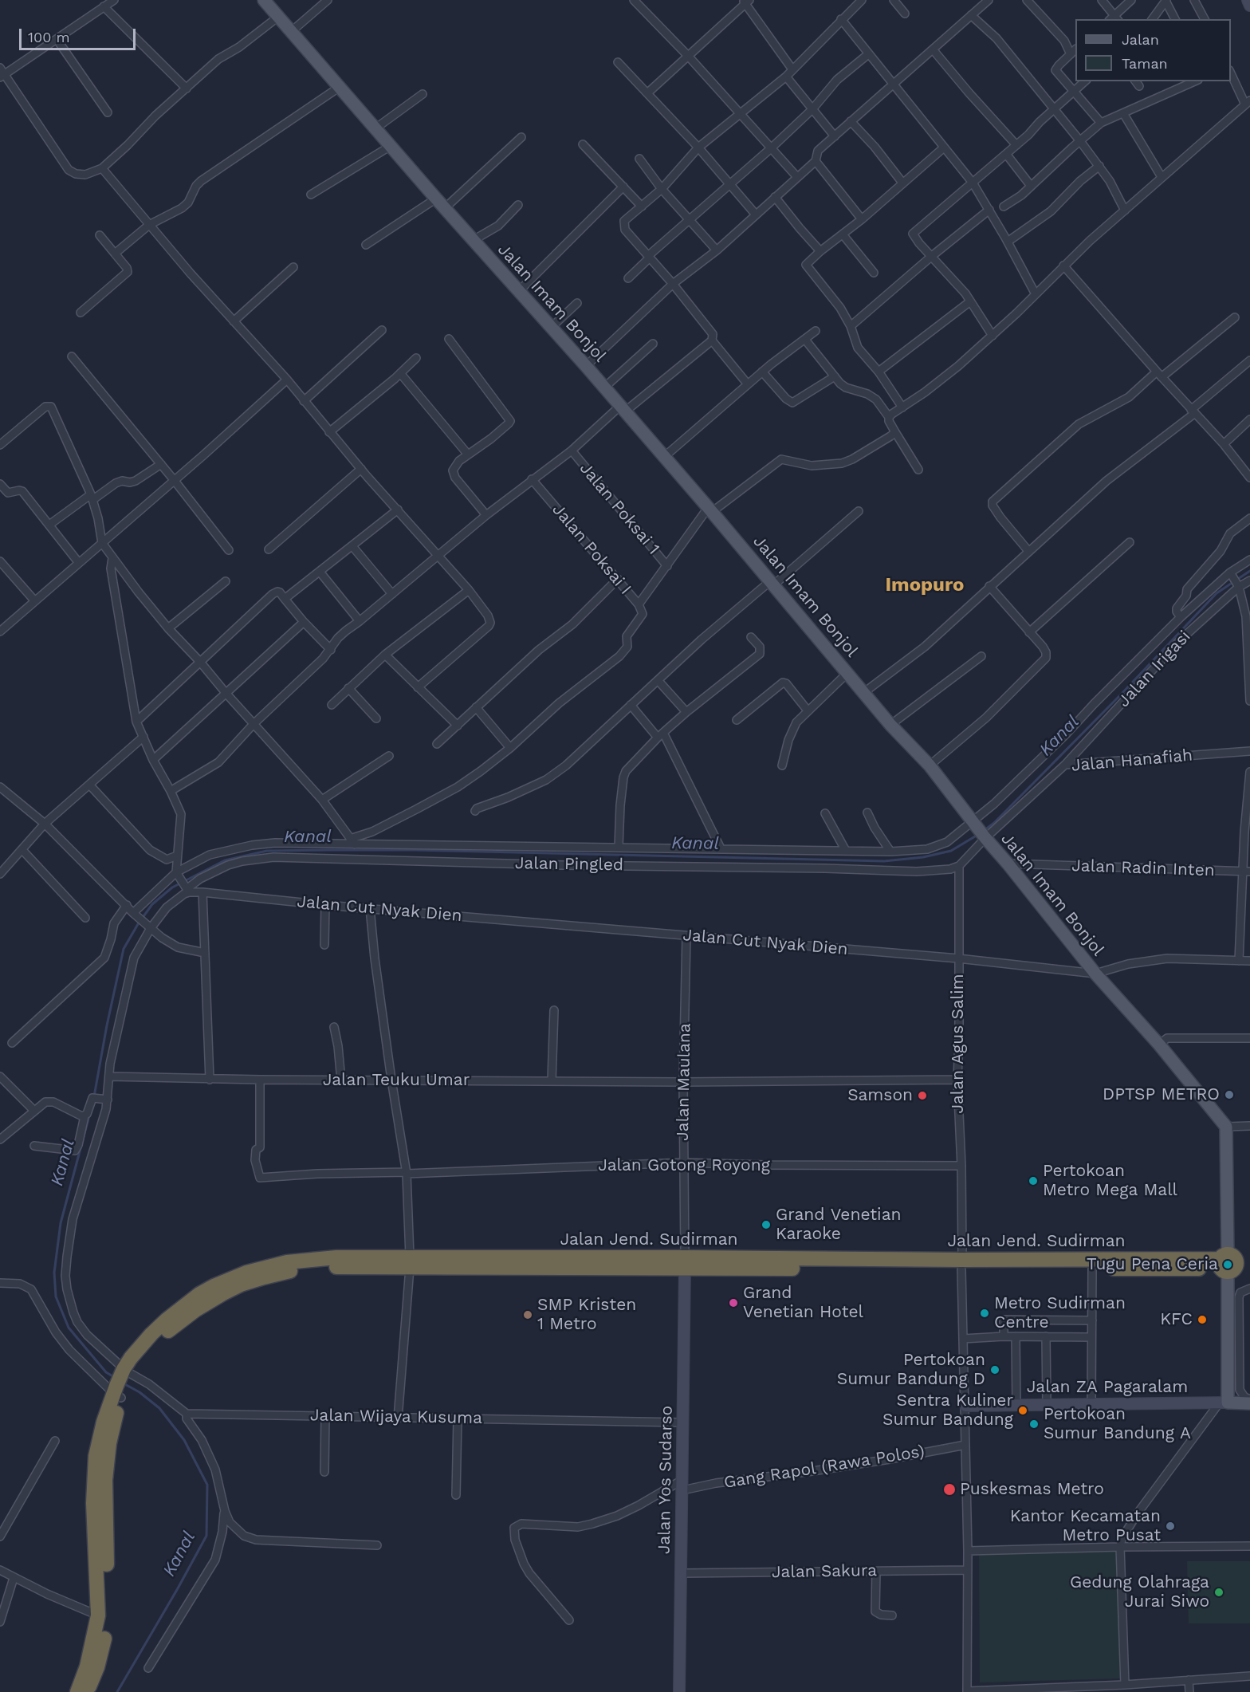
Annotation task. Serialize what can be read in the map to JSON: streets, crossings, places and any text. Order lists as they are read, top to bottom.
{
  "streets": {
    "highway": ["Jalan Jend. Sudirman"],
    "main road": ["Jalan Imam Bonjol", "Jalan ZA Pagaralam"],
    "street": [
      "Jalan Poksai 1",
      "Jalan Poksai I",
      "Jalan Irigasi",
      "Jalan Hanafiah",
      "Jalan Pingled",
      "Jalan Radin Inten",
      "Jalan Cut Nyak Dien",
      "Jalan Agus Salim",
      "Jalan Teuku Umar",
      "Jalan Maulana",
      "Jalan Gotong Royong",
      "Jalan Wijaya Kusuma",
      "Gang Rapol (Rawa Polos)",
      "Jalan Yos Sudarso",
      "Jalan Sakura"
    ]
  },
  "crossings": [
    ["Jalan Imam Bonjol", "Jalan Poksai I"],
    ["Jalan Imam Bonjol", "Jalan Hanafiah"],
    ["Jalan Imam Bonjol", "Jalan Radin Inten"],
    ["Jalan Imam Bonjol", "Jalan Cut Nyak Dien"],
    ["Jalan Poksai 1", "Jalan Poksai I"],
    ["Jalan Irigasi", "Jalan Hanafiah"],
    ["Jalan Pingled", "Jalan Cut Nyak Dien"],
    ["Jalan Pingled", "Jalan Agus Salim"],
    ["Jalan Cut Nyak Dien", "Jalan Agus Salim"],
    ["Jalan Cut Nyak Dien", "Jalan Maulana"],
    ["Jalan Agus Salim", "Jalan Teuku Umar"],
    ["Jalan Agus Salim", "Jalan Gotong Royong"],
    ["Jalan Agus Salim", "Jalan Jend. Sudirman"],
    ["Jalan Agus Salim", "Jalan ZA Pagaralam"],
    ["Jalan Agus Salim", "Gang Rapol (Rawa Polos)"],
    ["Jalan Agus Salim", "Jalan Sakura"],
    ["Jalan Teuku Umar", "Jalan Maulana"],
    ["Jalan Teuku Umar", "Jalan Gotong Royong"],
    ["Jalan Maulana", "Jalan Gotong Royong"],
    ["Jalan Maulana", "Jalan Jend. Sudirman"],
    ["Jalan Maulana", "Jalan Yos Sudarso"],
    ["Jalan Jend. Sudirman", "Jalan Yos Sudarso"],
    ["Jalan Wijaya Kusuma", "Jalan Yos Sudarso"],
    ["Gang Rapol (Rawa Polos)", "Jalan Yos Sudarso"],
    ["Jalan Yos Sudarso", "Jalan Sakura"]
  ],
  "districts": ["Imopuro"],
  "water": ["Kanal"],
  "places": [
    "DPTSP METRO",
    "Samson",
    "Pertokoan Metro Mega Mall",
    "Grand Venetian Karaoke",
    "Tugu Pena Ceria",
    "Grand Venetian Hotel",
    "Metro Sudirman Centre",
    "SMP Kristen 1 Metro",
    "KFC",
    "Pertokoan Sumur Bandung D",
    "Sentra Kuliner Sumur Bandung",
    "Pertokoan Sumur Bandung A",
    "Puskesmas Metro",
    "Kantor Kecamatan Metro Pusat",
    "Gedung Olahraga Jurai Siwo"
  ],
  "legend": ["Jalan", "Taman"],
  "scale_bar": "100 m"
}
